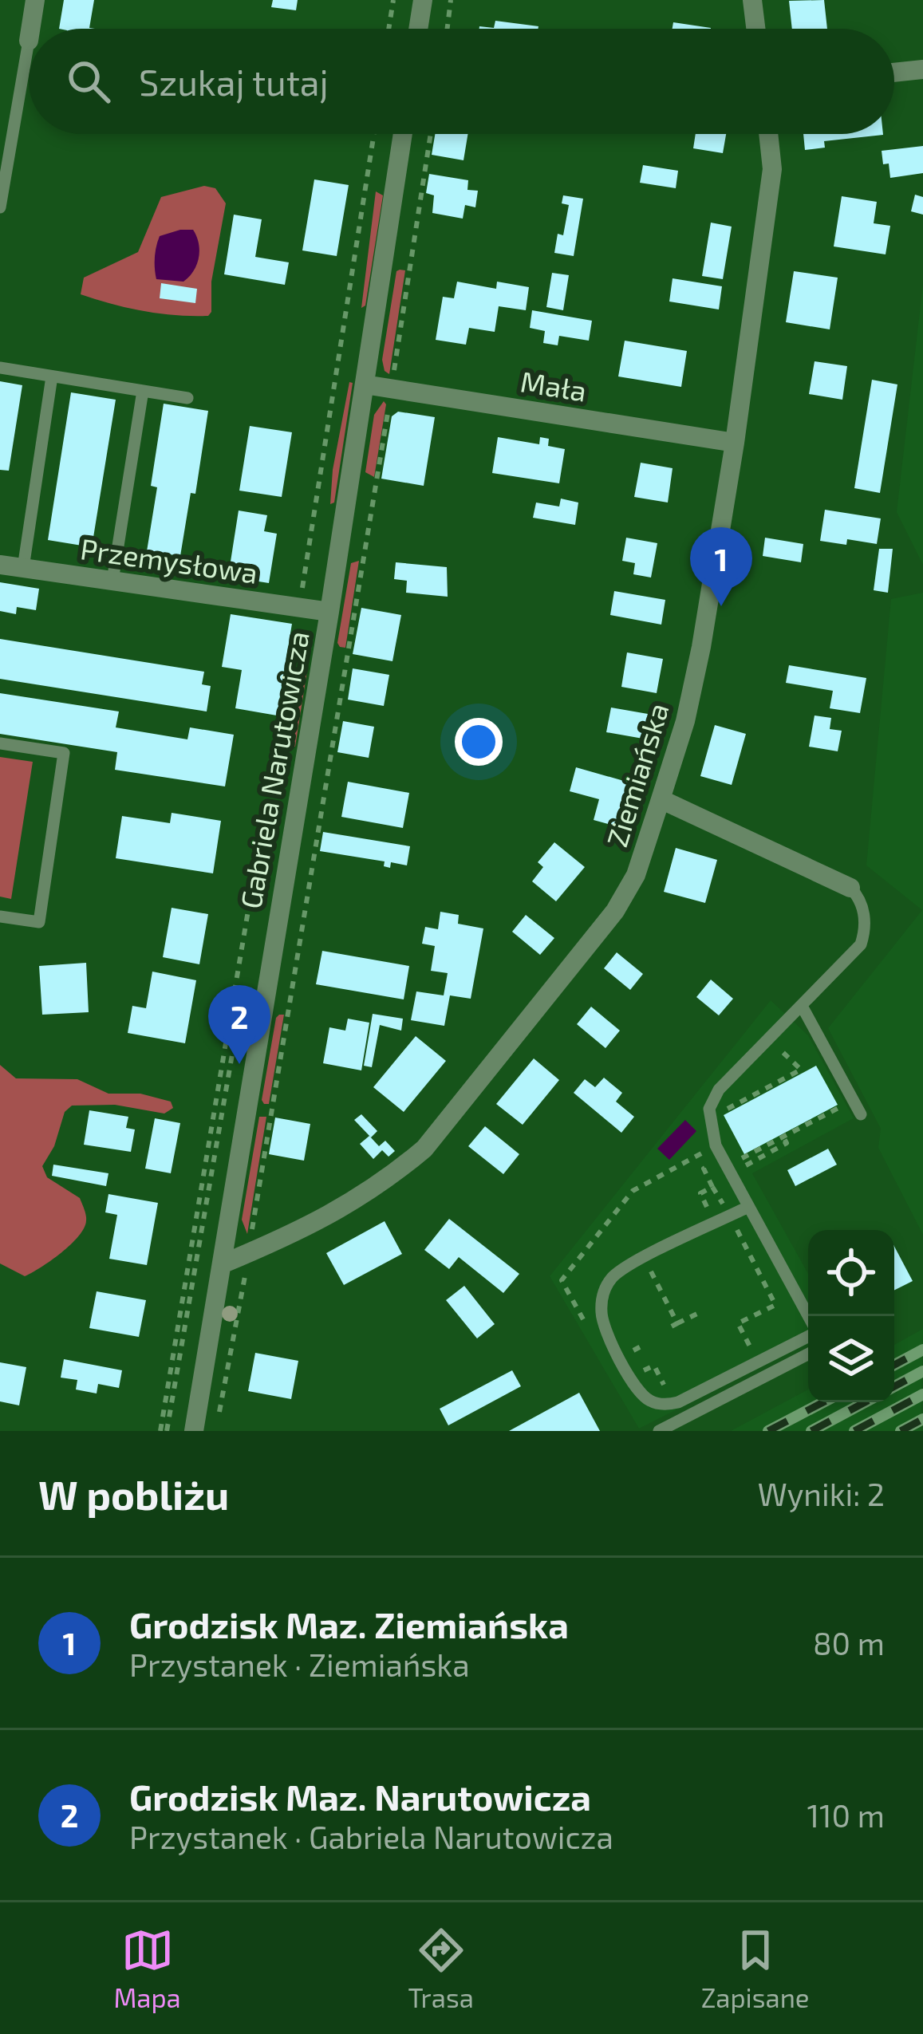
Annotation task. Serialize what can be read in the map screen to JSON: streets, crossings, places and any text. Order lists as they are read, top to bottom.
{
  "streets": {
    "street": [
      "Mała",
      "Przemysłowa",
      "Gabriela Narutowicza",
      "Ziemiańska"
    ]
  },
  "crossings": [
    ["Mała", "Gabriela Narutowicza"],
    ["Mała", "Ziemiańska"],
    ["Przemysłowa", "Gabriela Narutowicza"],
    ["Gabriela Narutowicza", "Ziemiańska"]
  ],
  "page": {
    "search": "Szukaj tutaj",
    "pins": ["1", "2"],
    "heading": ["W pobliżu", "Wyniki: 2"],
    "list": [
      {
        "mark": "1",
        "name": "Grodzisk Maz. Ziemiańska",
        "note": "Przystanek · Ziemiańska",
        "value": "80 m"
      },
      {
        "mark": "2",
        "name": "Grodzisk Maz. Narutowicza",
        "note": "Przystanek · Gabriela Narutowicza",
        "value": "110 m"
      }
    ],
    "nav": ["Mapa", "Trasa", "Zapisane"]
  }
}
